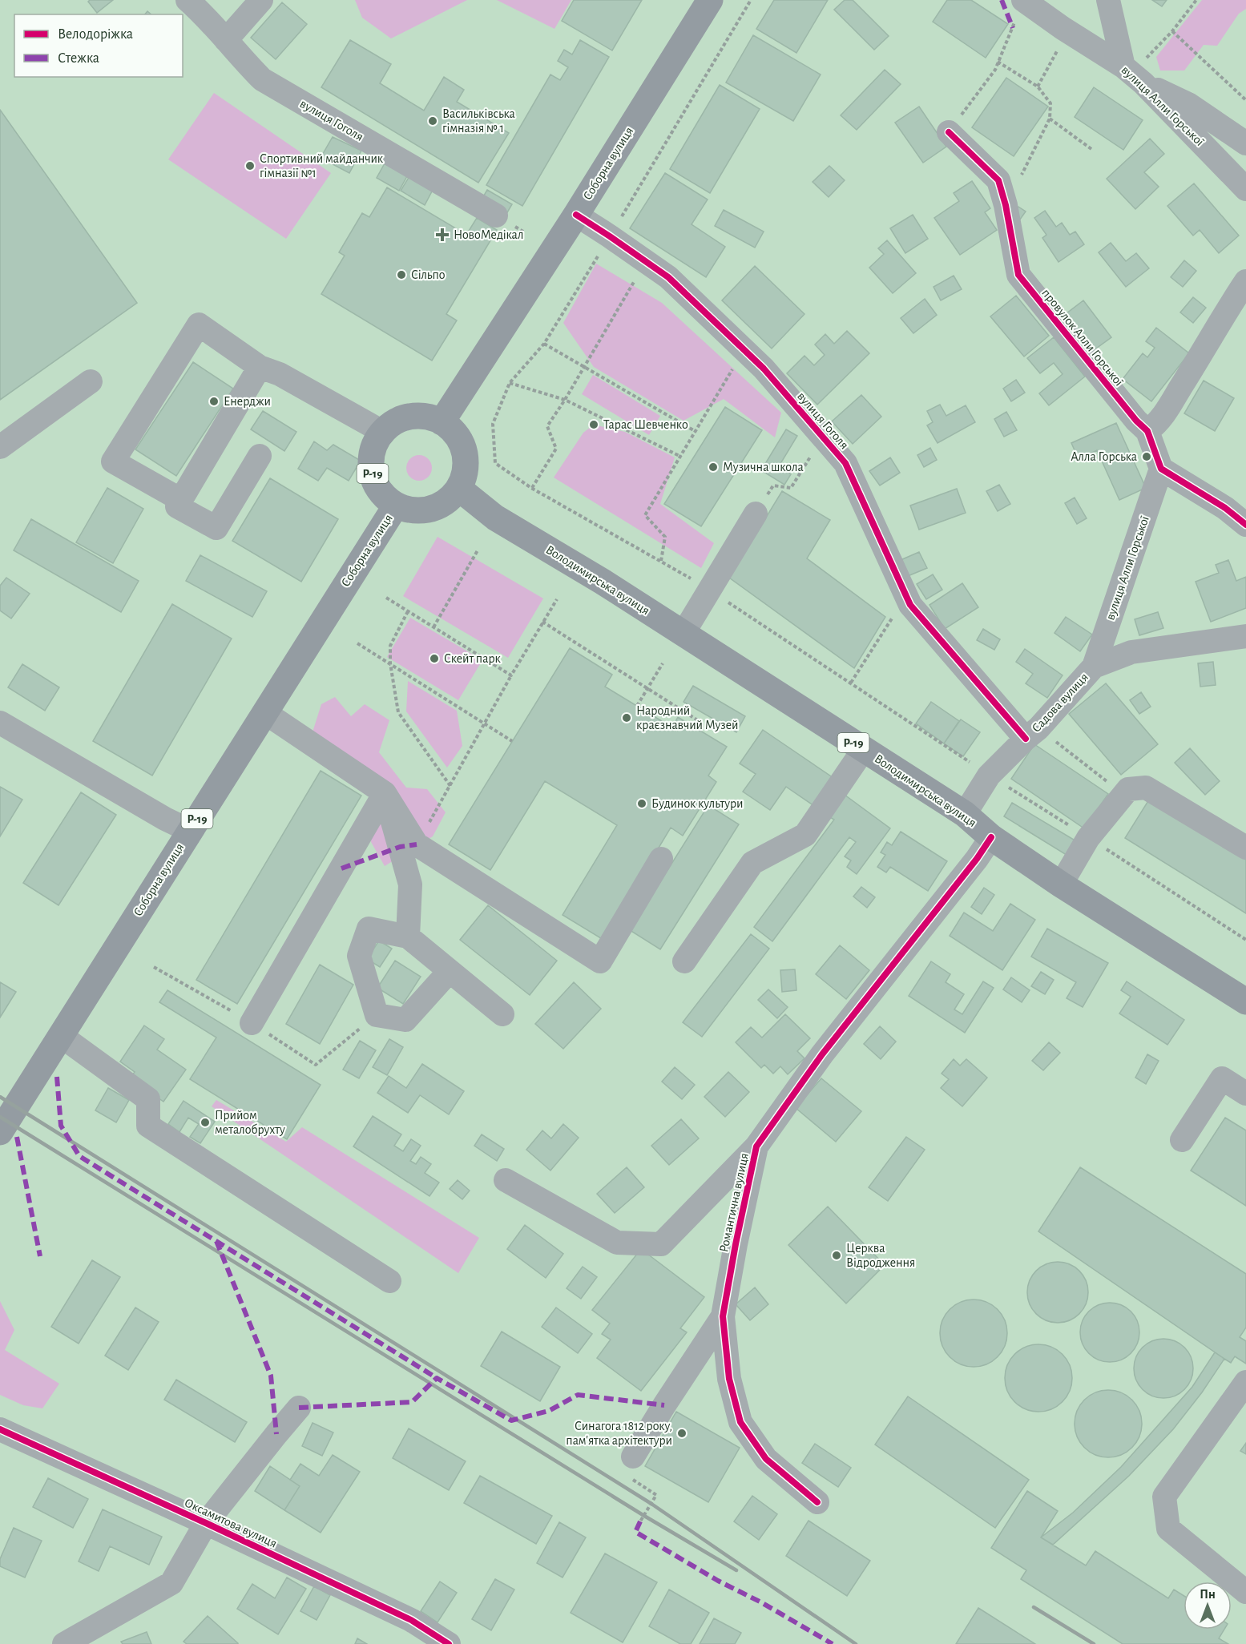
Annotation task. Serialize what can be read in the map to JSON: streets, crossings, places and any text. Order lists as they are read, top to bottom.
{
  "streets": {
    "main road": ["Соборна вулиця", "Р-19", "Володимирська вулиця"],
    "street": [
      "вулиця Алли Горської",
      "вулиця Гоголя",
      "провулок Алли Горської",
      "Садова вулиця",
      "Романтична вулиця",
      "Оксамитова вулиця"
    ]
  },
  "crossings": [
    ["вулиця Алли Горської", "провулок Алли Горської"],
    ["вулиця Алли Горської", "Садова вулиця"],
    ["вулиця Гоголя", "Соборна вулиця"],
    ["вулиця Гоголя", "Садова вулиця"],
    ["Соборна вулиця", "Р-19"],
    ["Соборна вулиця", "Володимирська вулиця"],
    ["Р-19", "Володимирська вулиця"],
    ["Володимирська вулиця", "Садова вулиця"],
    ["Володимирська вулиця", "Романтична вулиця"]
  ],
  "places": {
    "other": [
      "Васильківська гімназія № 1",
      "Спортивний майданчик гімназії №1",
      "Сільпо",
      "Енерджи",
      "Тарас Шевченко",
      "Алла Горська",
      "Музична школа",
      "Скейт парк",
      "Народний краєзнавчий Музей",
      "Будинок культури",
      "Прийом металобрухту",
      "Церква Відродження",
      "Синагога 1812 року, пам'ятка архітектури"
    ],
    "health": ["НовоМедікал"]
  },
  "legend": ["Велодоріжка", "Стежка"],
  "north": "top"
}
